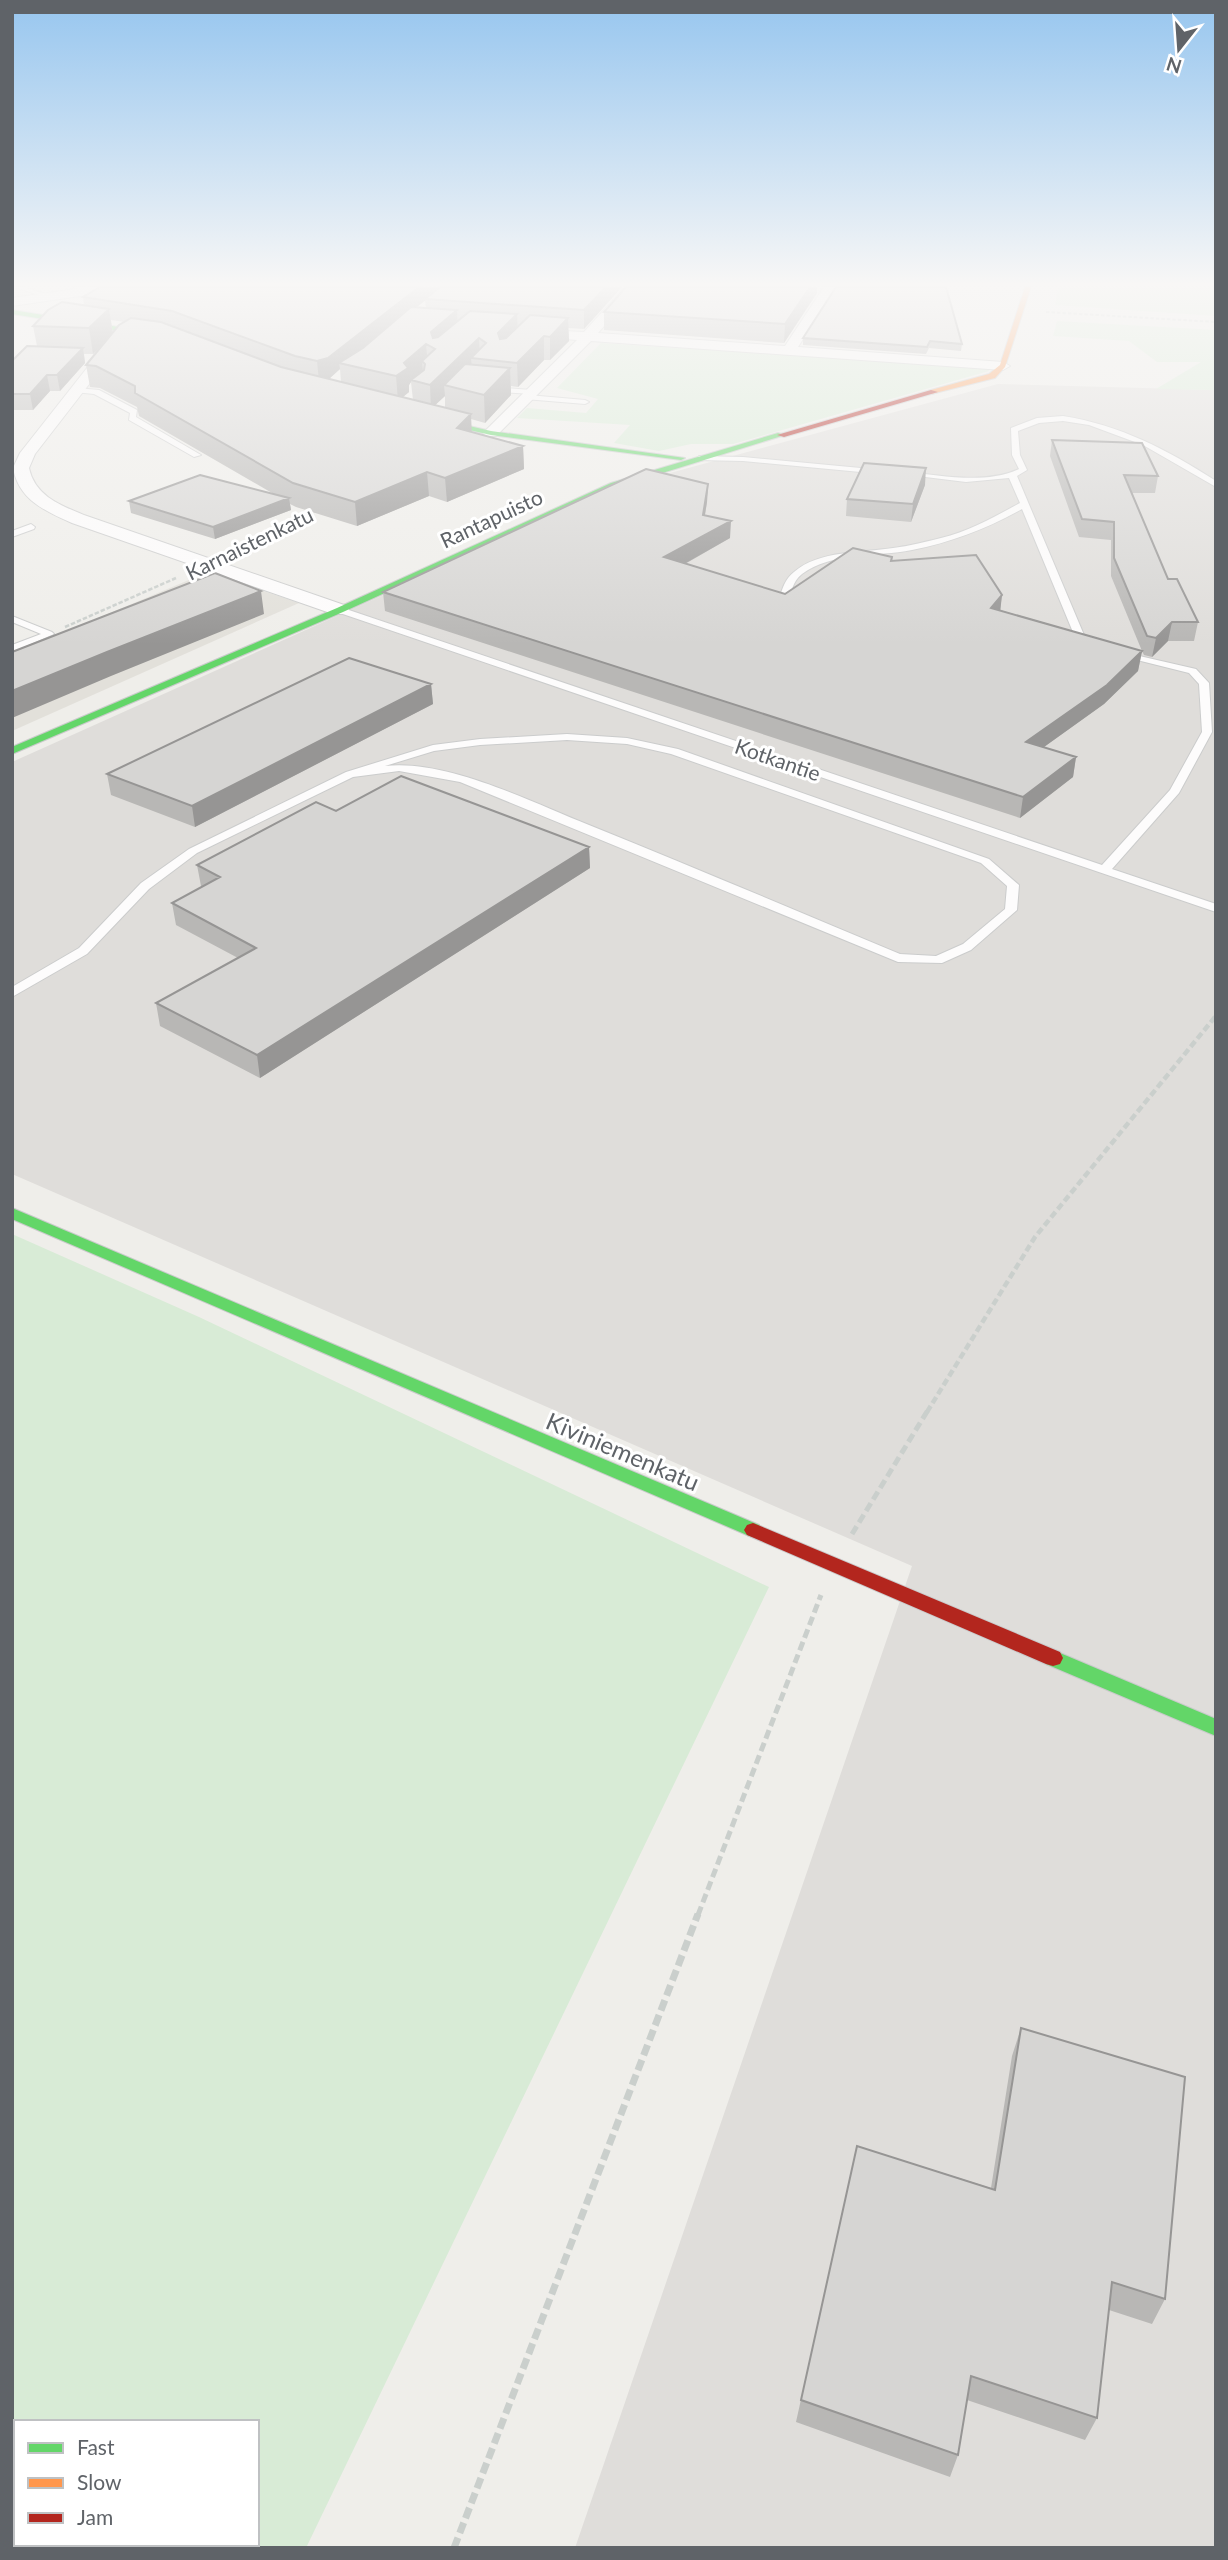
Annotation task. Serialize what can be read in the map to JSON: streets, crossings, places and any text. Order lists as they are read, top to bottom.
{
  "streets": {
    "street": ["Rantapuisto", "Kiviniemenkatu"],
    "lane": ["Kotkantie"],
    "path": ["Karnaistenkatu"]
  },
  "crossings": [
    ["Rantapuisto", "Kotkantie"]
  ],
  "legend": ["Fast", "Slow", "Jam"],
  "north": "bottom"
}
